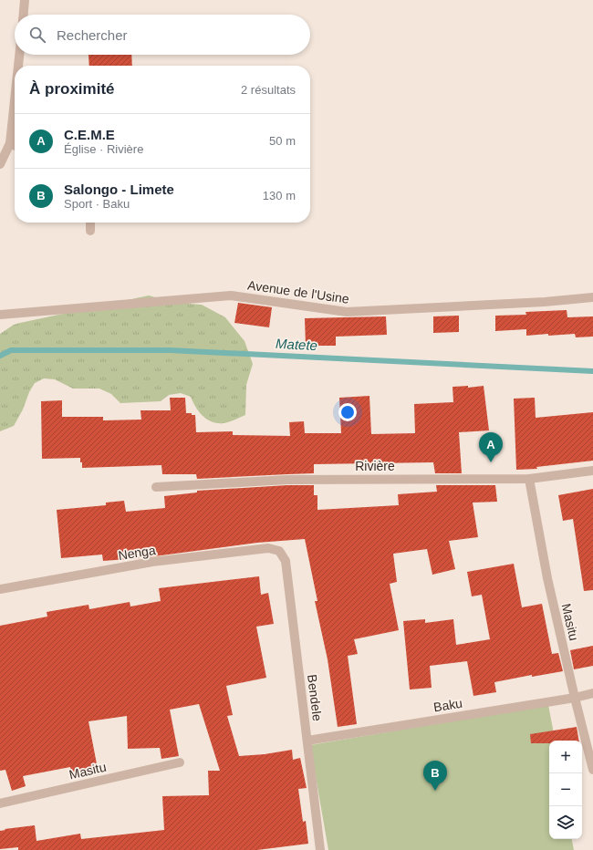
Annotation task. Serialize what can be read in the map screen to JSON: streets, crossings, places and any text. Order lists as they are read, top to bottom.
{
  "streets": {
    "street": [
      "Avenue de l'Usine",
      "Rivière",
      "Nenga",
      "Masitu",
      "Bendele",
      "Baku"
    ]
  },
  "crossings": [
    ["Rivière", "Masitu"],
    ["Nenga", "Bendele"],
    ["Masitu", "Baku"],
    ["Bendele", "Baku"]
  ],
  "water": ["Matete"],
  "page": {
    "search": "Rechercher",
    "heading": ["À proximité", "2 résultats"],
    "list": [
      {
        "mark": "A",
        "name": "C.E.M.E",
        "note": "Église · Rivière",
        "value": "50 m"
      },
      {
        "mark": "B",
        "name": "Salongo - Limete",
        "note": "Sport · Baku",
        "value": "130 m"
      }
    ],
    "pins": ["A", "B"],
    "map_buttons": ["+", "−"]
  }
}
